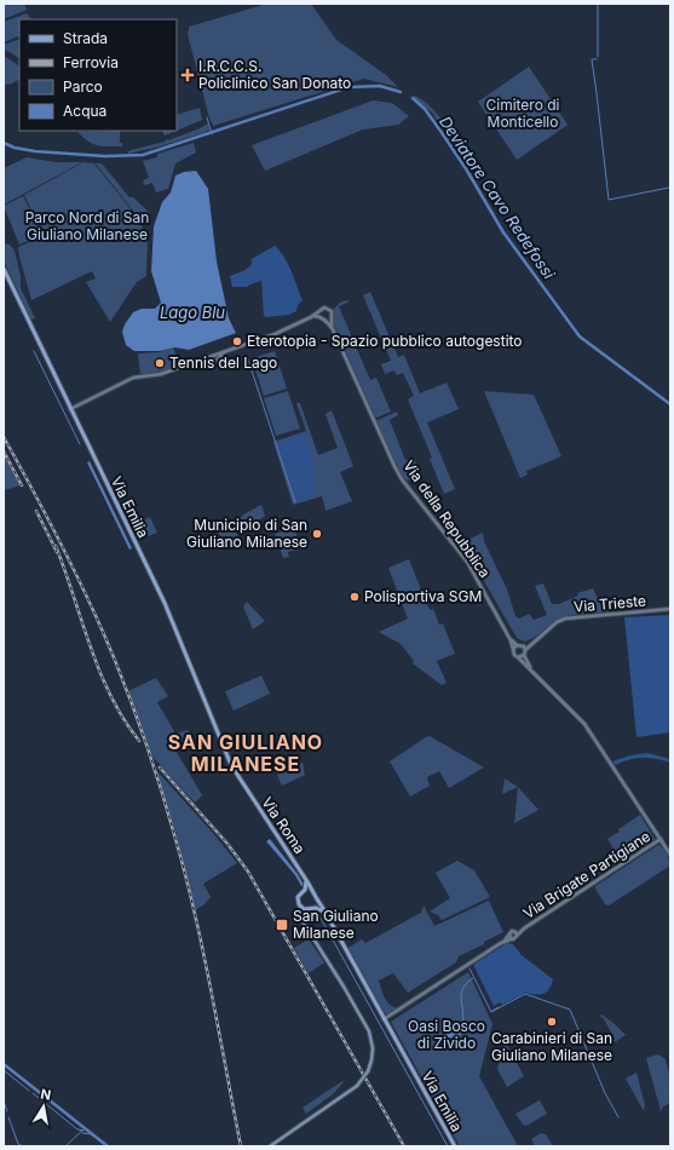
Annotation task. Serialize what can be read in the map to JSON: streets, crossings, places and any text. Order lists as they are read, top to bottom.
{
  "streets": {
    "main road": ["Via Emilia", "Via Roma"],
    "street": ["Via della Repubblica", "Via Trieste", "Via Brigate Partigiane"]
  },
  "crossings": [
    ["Via Emilia", "Via Roma"],
    ["Via della Repubblica", "Via Trieste"]
  ],
  "districts": ["SAN GIULIANO MILANESE"],
  "water": ["Deviatore Cavo Redefossi", "Lago Blu"],
  "parks": ["Cimitero di Monticello", "Parco Nord di San Giuliano Milanese", "Oasi Bosco di Zivido"],
  "places": {
    "health": ["I.R.C.C.S. Policlinico San Donato"],
    "other": [
      "Eterotopia - Spazio pubblico autogestito",
      "Tennis del Lago",
      "Municipio di San Giuliano Milanese",
      "Polisportiva SGM",
      "Carabinieri di San Giuliano Milanese"
    ],
    "transit": ["San Giuliano Milanese"]
  },
  "legend": [
    "Strada",
    "Ferrovia",
    "Parco",
    "Acqua"
  ],
  "north": "top"
}
